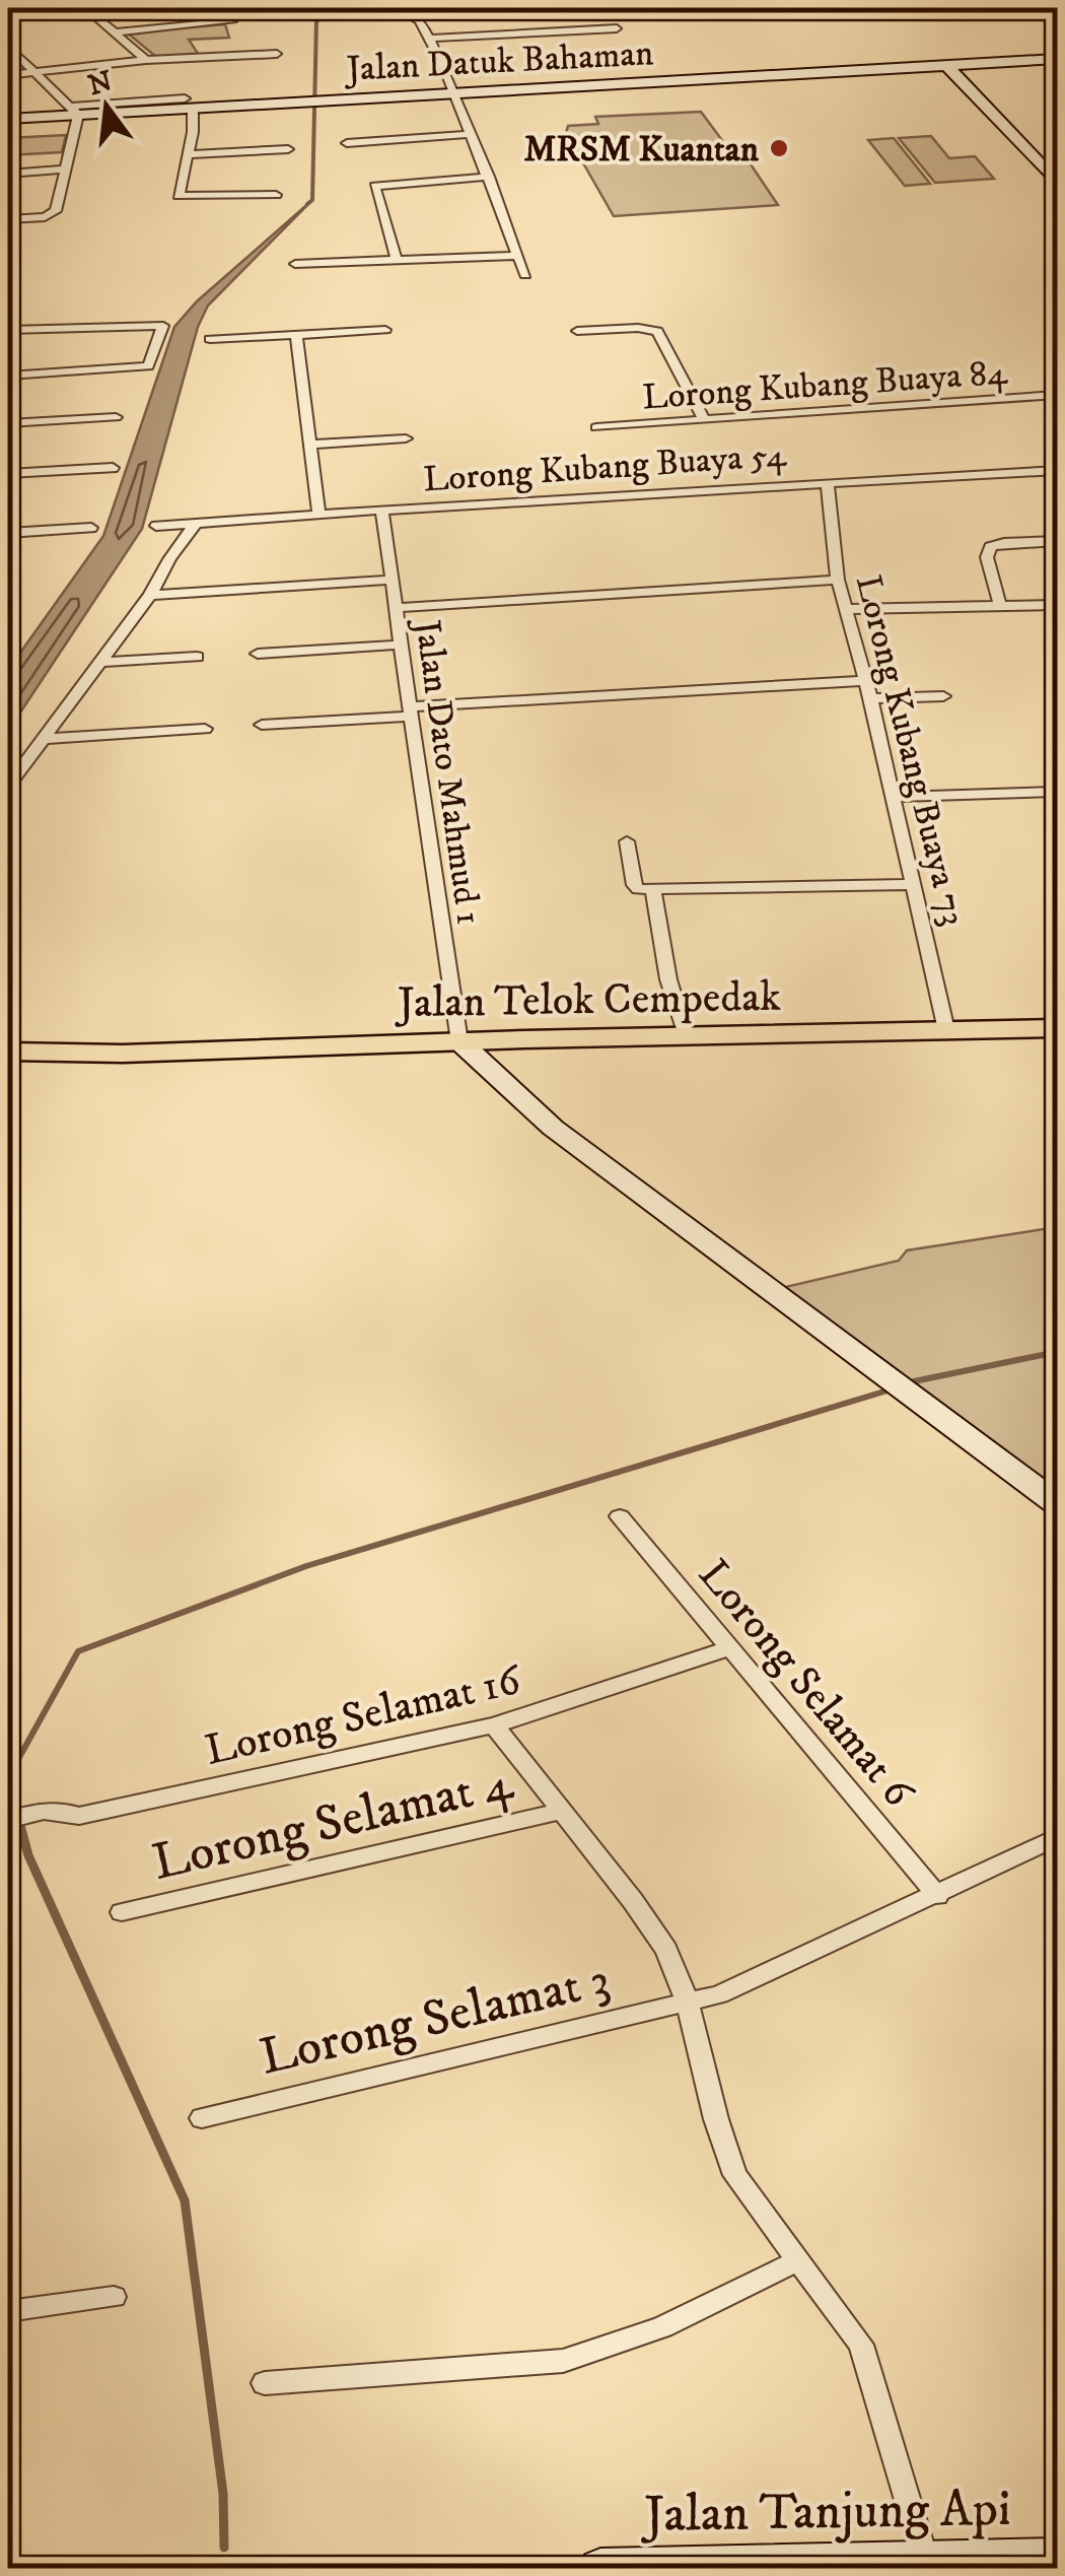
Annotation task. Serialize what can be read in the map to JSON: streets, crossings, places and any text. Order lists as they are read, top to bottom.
{
  "streets": {
    "main road": ["Jalan Telok Cempedak"],
    "street": [
      "Jalan Datuk Bahaman",
      "Lorong Kubang Buaya 84",
      "Lorong Kubang Buaya 54",
      "Lorong Kubang Buaya 73",
      "Jalan Dato Mahmud 1",
      "Lorong Selamat 6",
      "Lorong Selamat 16",
      "Lorong Selamat 4",
      "Lorong Selamat 3",
      "Jalan Tanjung Api"
    ]
  },
  "crossings": [
    ["Lorong Kubang Buaya 54", "Lorong Kubang Buaya 73"],
    ["Lorong Kubang Buaya 54", "Jalan Dato Mahmud 1"],
    ["Lorong Kubang Buaya 73", "Jalan Telok Cempedak"],
    ["Jalan Dato Mahmud 1", "Jalan Telok Cempedak"],
    ["Lorong Selamat 6", "Lorong Selamat 16"],
    ["Lorong Selamat 6", "Lorong Selamat 3"]
  ],
  "places": ["MRSM Kuantan"],
  "north": "top"
}
